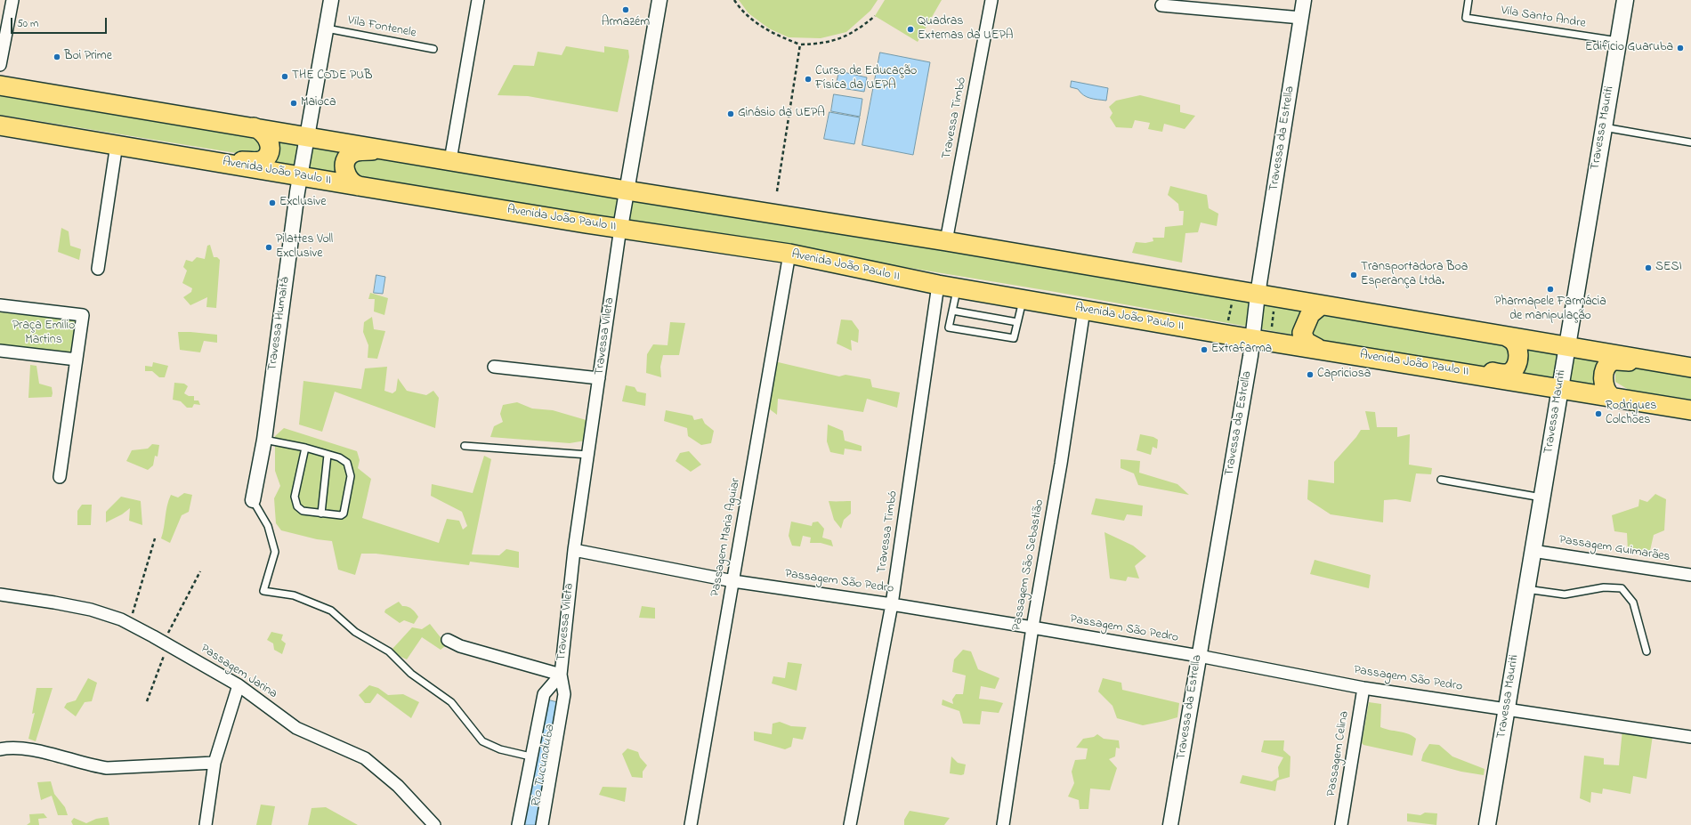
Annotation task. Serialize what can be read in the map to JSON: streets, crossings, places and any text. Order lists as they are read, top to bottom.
{
  "streets": {
    "main road": ["Travessa Mauriti", "Avenida João Paulo II"],
    "street": [
      "Travessa Timbó",
      "Travessa da Estrella",
      "Travessa Humaitá",
      "Travessa Vileta",
      "Passagem Maria Aguiar",
      "Passagem Guimarães",
      "Passagem São Sebastião",
      "Passagem São Pedro",
      "Passagem Jarina",
      "Passagem Celina"
    ],
    "lane": ["Vila Santo Andre", "Vila Fontenele"]
  },
  "crossings": [
    ["Vila Santo Andre", "Travessa Mauriti"],
    ["Vila Fontenele", "Travessa Humaitá"],
    ["Travessa Timbó", "Avenida João Paulo II"],
    ["Travessa Timbó", "Passagem São Pedro"],
    ["Travessa Mauriti", "Avenida João Paulo II"],
    ["Travessa Mauriti", "Passagem Guimarães"],
    ["Travessa Mauriti", "Passagem São Pedro"],
    ["Travessa da Estrella", "Avenida João Paulo II"],
    ["Travessa da Estrella", "Passagem São Pedro"],
    ["Avenida João Paulo II", "Travessa Humaitá"],
    ["Avenida João Paulo II", "Travessa Vileta"],
    ["Avenida João Paulo II", "Passagem Maria Aguiar"],
    ["Avenida João Paulo II", "Passagem São Sebastião"],
    ["Travessa Vileta", "Passagem São Pedro"],
    ["Passagem Maria Aguiar", "Passagem São Pedro"],
    ["Passagem São Sebastião", "Passagem São Pedro"],
    ["Passagem São Pedro", "Passagem Celina"]
  ],
  "water": ["Rio Tucunduba"],
  "parks": ["Praça Emílio Martins"],
  "places": [
    "Armazém",
    "Quadras Externas da UEPA",
    "Edifício Guaruba",
    "Boi Prime",
    "THE CODE PUB",
    "Curso de Educação Física da UEPA",
    "Maioca",
    "Ginásio da UEPA",
    "Exclusive",
    "Pilattes Voll Exclusive",
    "SESI",
    "Transportadora Boa Esperança Ltda.",
    "Pharmapele Farmácia de manipulação",
    "Extrafarma",
    "Capriciosa",
    "Rodrigues Colchões"
  ],
  "scale_bar": "50 m"
}
